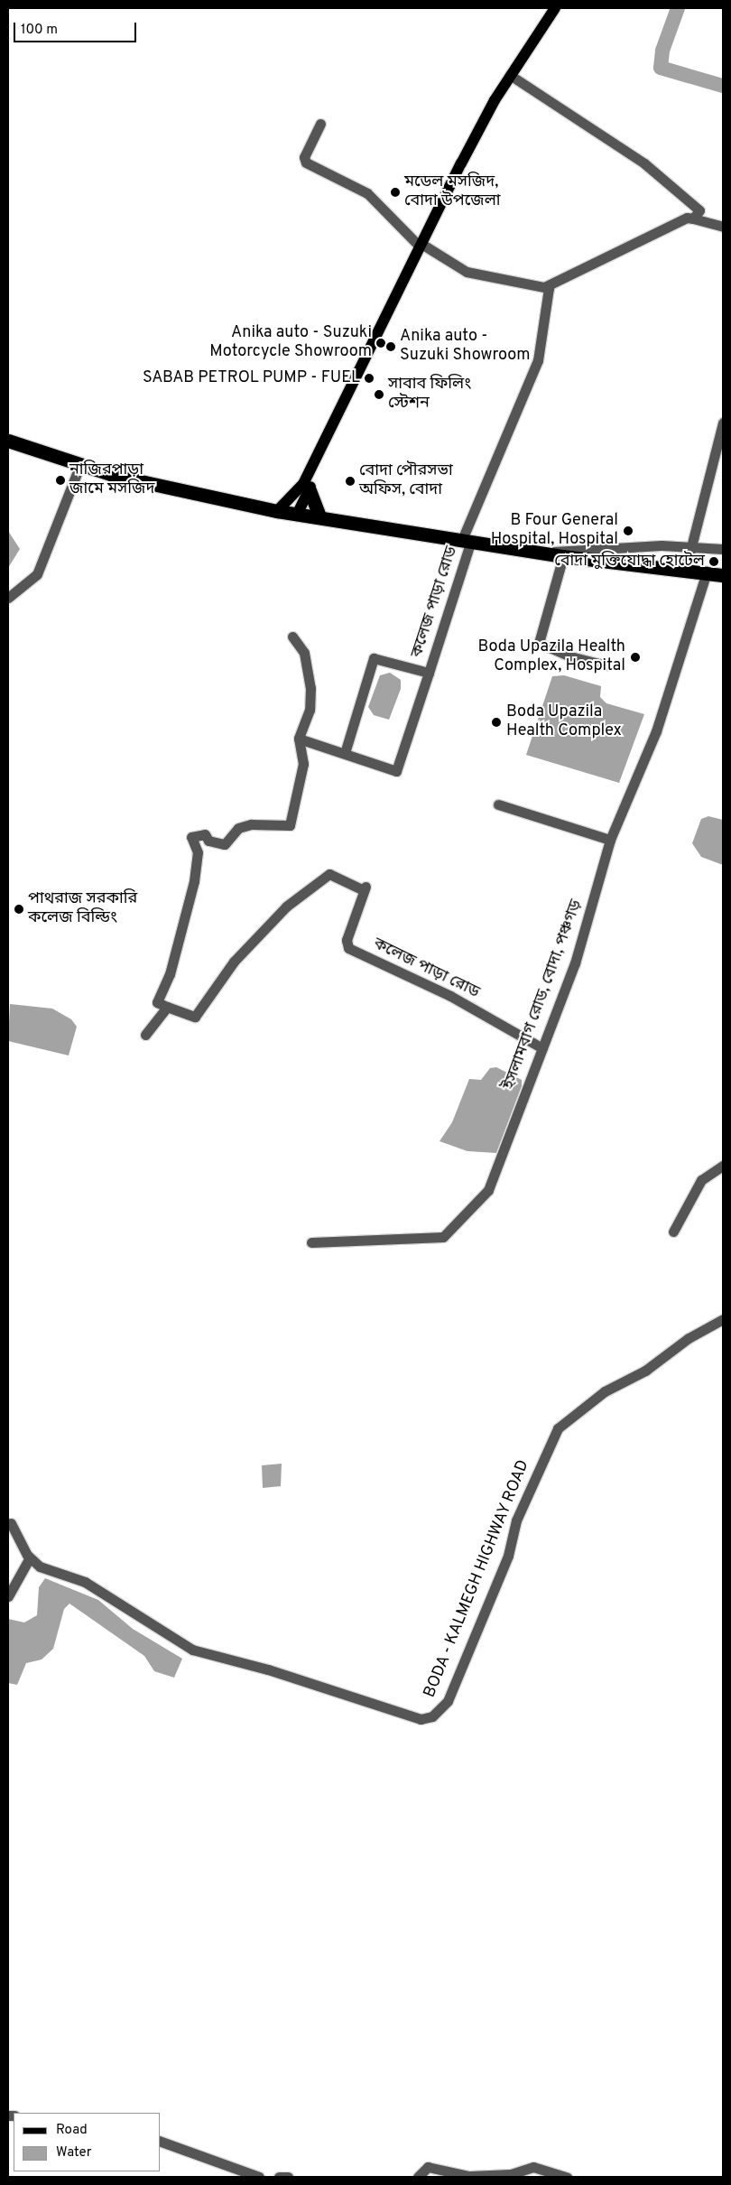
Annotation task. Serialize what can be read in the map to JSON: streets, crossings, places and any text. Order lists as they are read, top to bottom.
{
  "streets": {
    "street": ["কলেজ পাড়া রোড", "ইসলামবাগ রোড, বোদা, পঞ্চগড়", "BODA - KALMEGH HIGHWAY ROAD"]
  },
  "crossings": [
    ["কলেজ পাড়া রোড", "ইসলামবাগ রোড, বোদা, পঞ্চগড়"]
  ],
  "places": [
    "মডেল মসজিদ, বোদা উপজেলা",
    "Anika auto - Suzuki Motorcycle Showroom",
    "Anika auto - Suzuki Showroom",
    "SABAB PETROL PUMP - FUEL",
    "সাবাব ফিলিং স্টেশন",
    "নাজিরপাড়া জামে মসজিদ",
    "বোদা পৌরসভা অফিস, বোদা",
    "B Four General Hospital, Hospital",
    "বোদা মুক্তিযোদ্ধা হোটেল",
    "Boda Upazila Health Complex, Hospital",
    "Boda Upazila Health Complex",
    "পাথরাজ সরকারি কলেজ বিল্ডিং"
  ],
  "legend": ["Road", "Water"],
  "scale_bar": "100 m"
}
